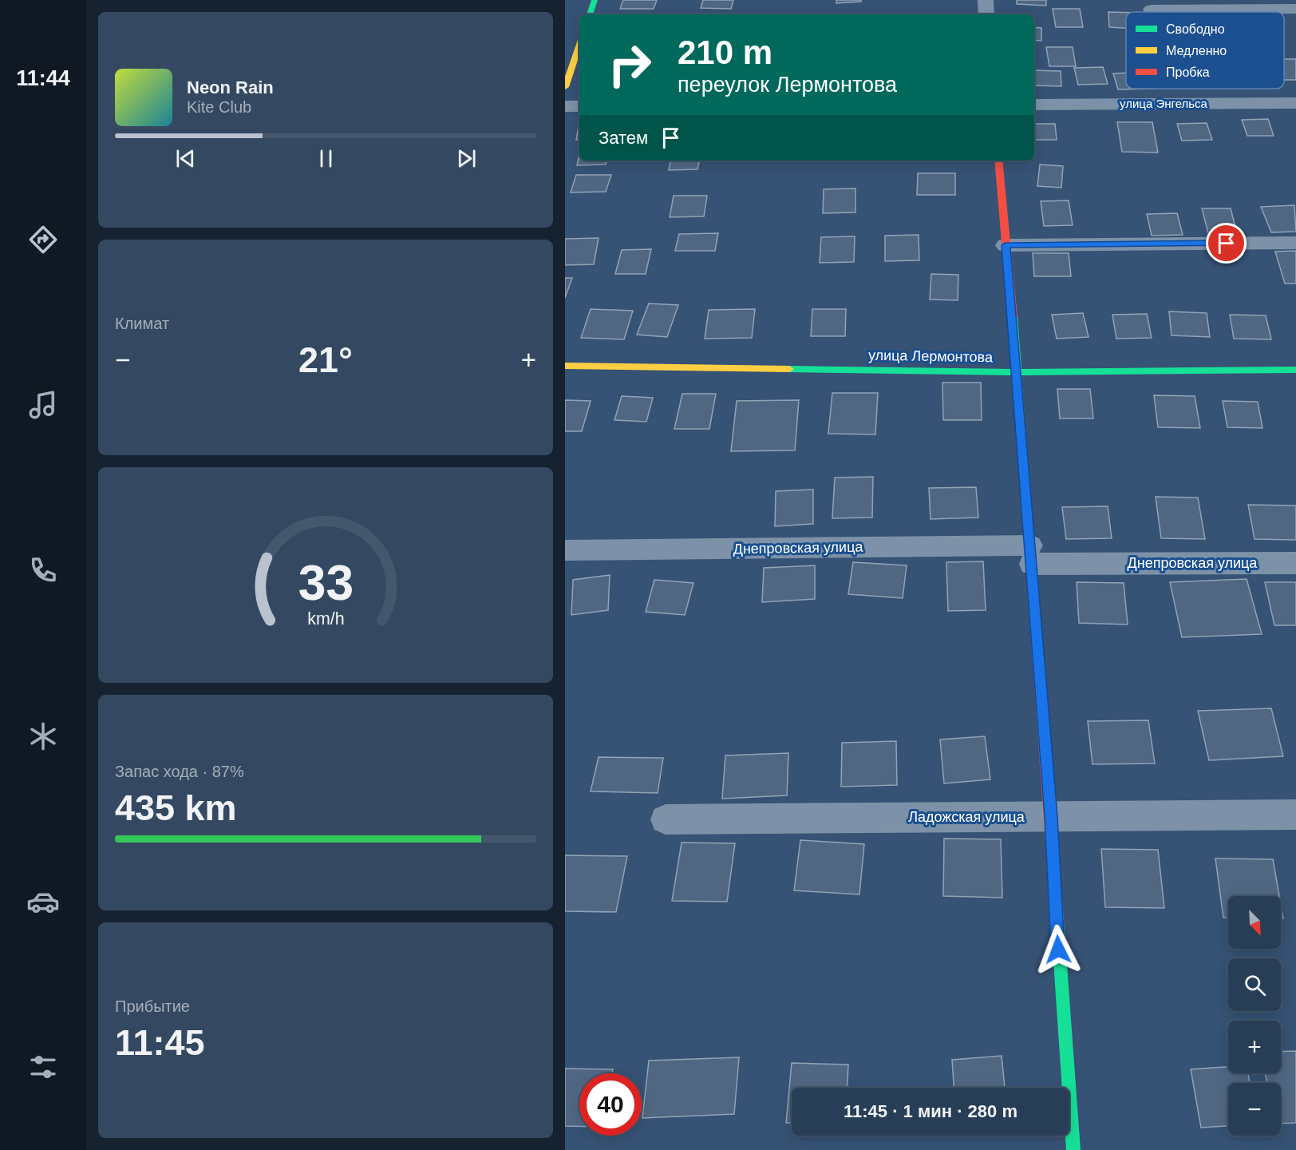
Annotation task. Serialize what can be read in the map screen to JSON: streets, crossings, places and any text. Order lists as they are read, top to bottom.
{
  "streets": {
    "street": [
      "улица Энгельса",
      "улица Лермонтова",
      "Днепровская улица",
      "Ладожская улица"
    ]
  },
  "legend": ["Свободно", "Медленно", "Пробка"],
  "north": "bottom right",
  "page": {
    "tabs": "11:44",
    "turn": ["210 m", "переулок Лермонтова"],
    "song": ["Neon Rain", "Kite Club"],
    "then": "Затем",
    "tile": [
      "Климат",
      ["Запас хода · 87%", "435 km"],
      ["Прибытие", "11:45"]
    ],
    "heat": ["−", "21°", "+"],
    "map_buttons": ["+", "−"],
    "limit": "40",
    "trip": "11:45 · 1 мин · 280 m",
    "gauge": ["33", "km/h"]
  }
}
